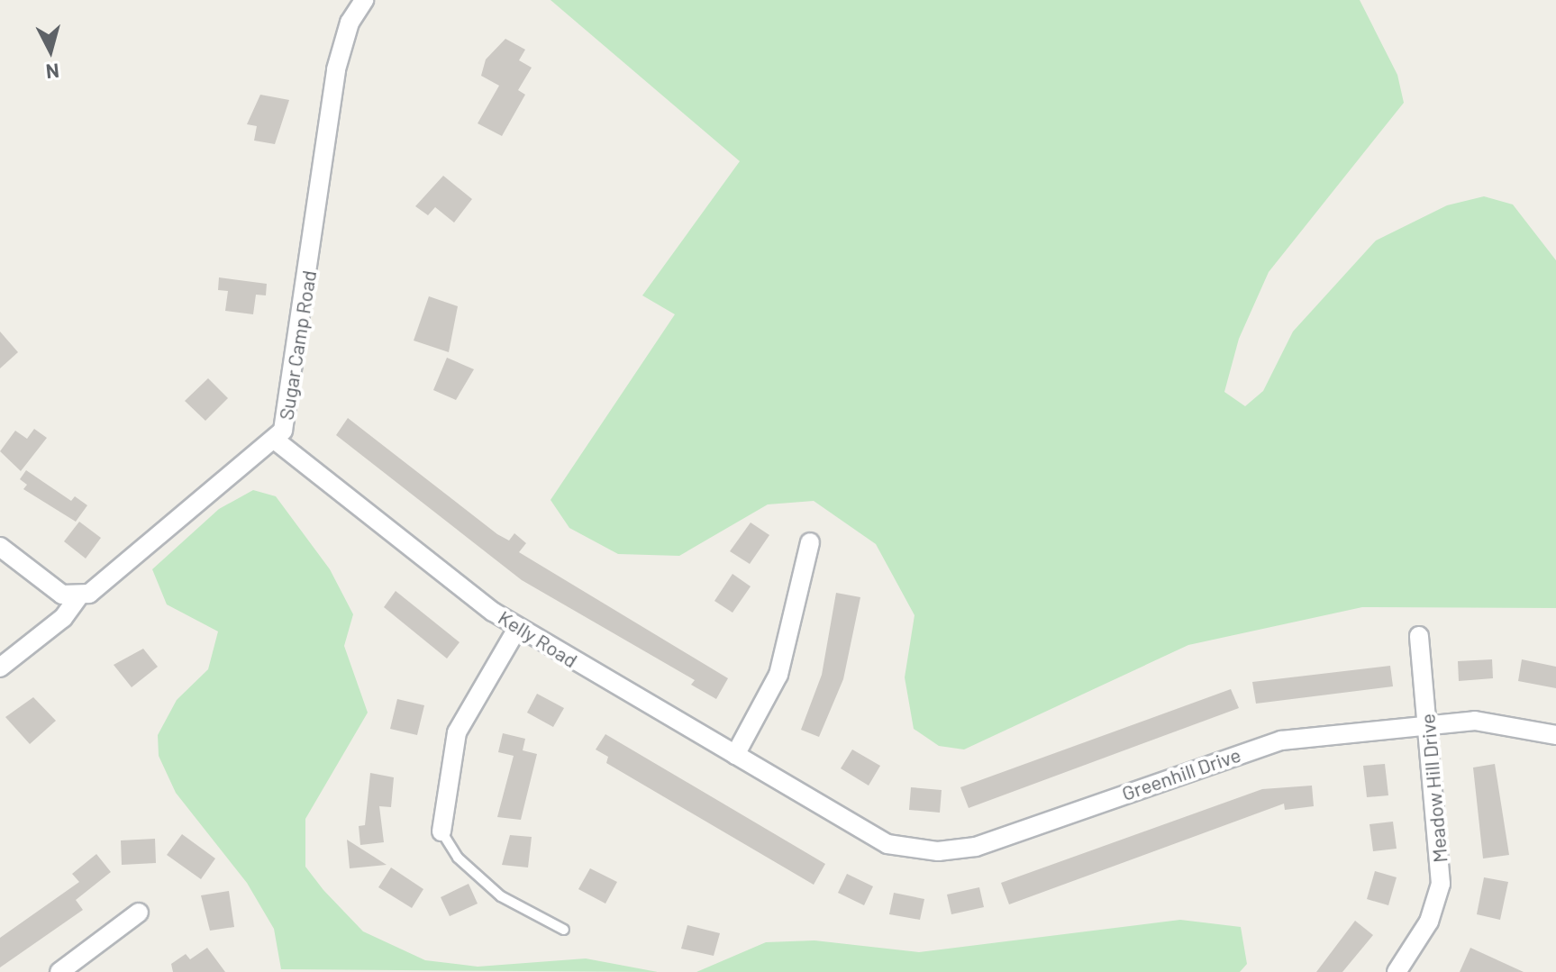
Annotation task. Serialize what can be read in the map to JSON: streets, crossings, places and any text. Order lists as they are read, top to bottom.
{
  "streets": {
    "street": [
      "Sugar Camp Road",
      "Kelly Road",
      "Greenhill Drive",
      "Meadow Hill Drive"
    ]
  },
  "crossings": [
    ["Sugar Camp Road", "Kelly Road"],
    ["Kelly Road", "Greenhill Drive"],
    ["Greenhill Drive", "Meadow Hill Drive"]
  ],
  "north": "bottom"
}
